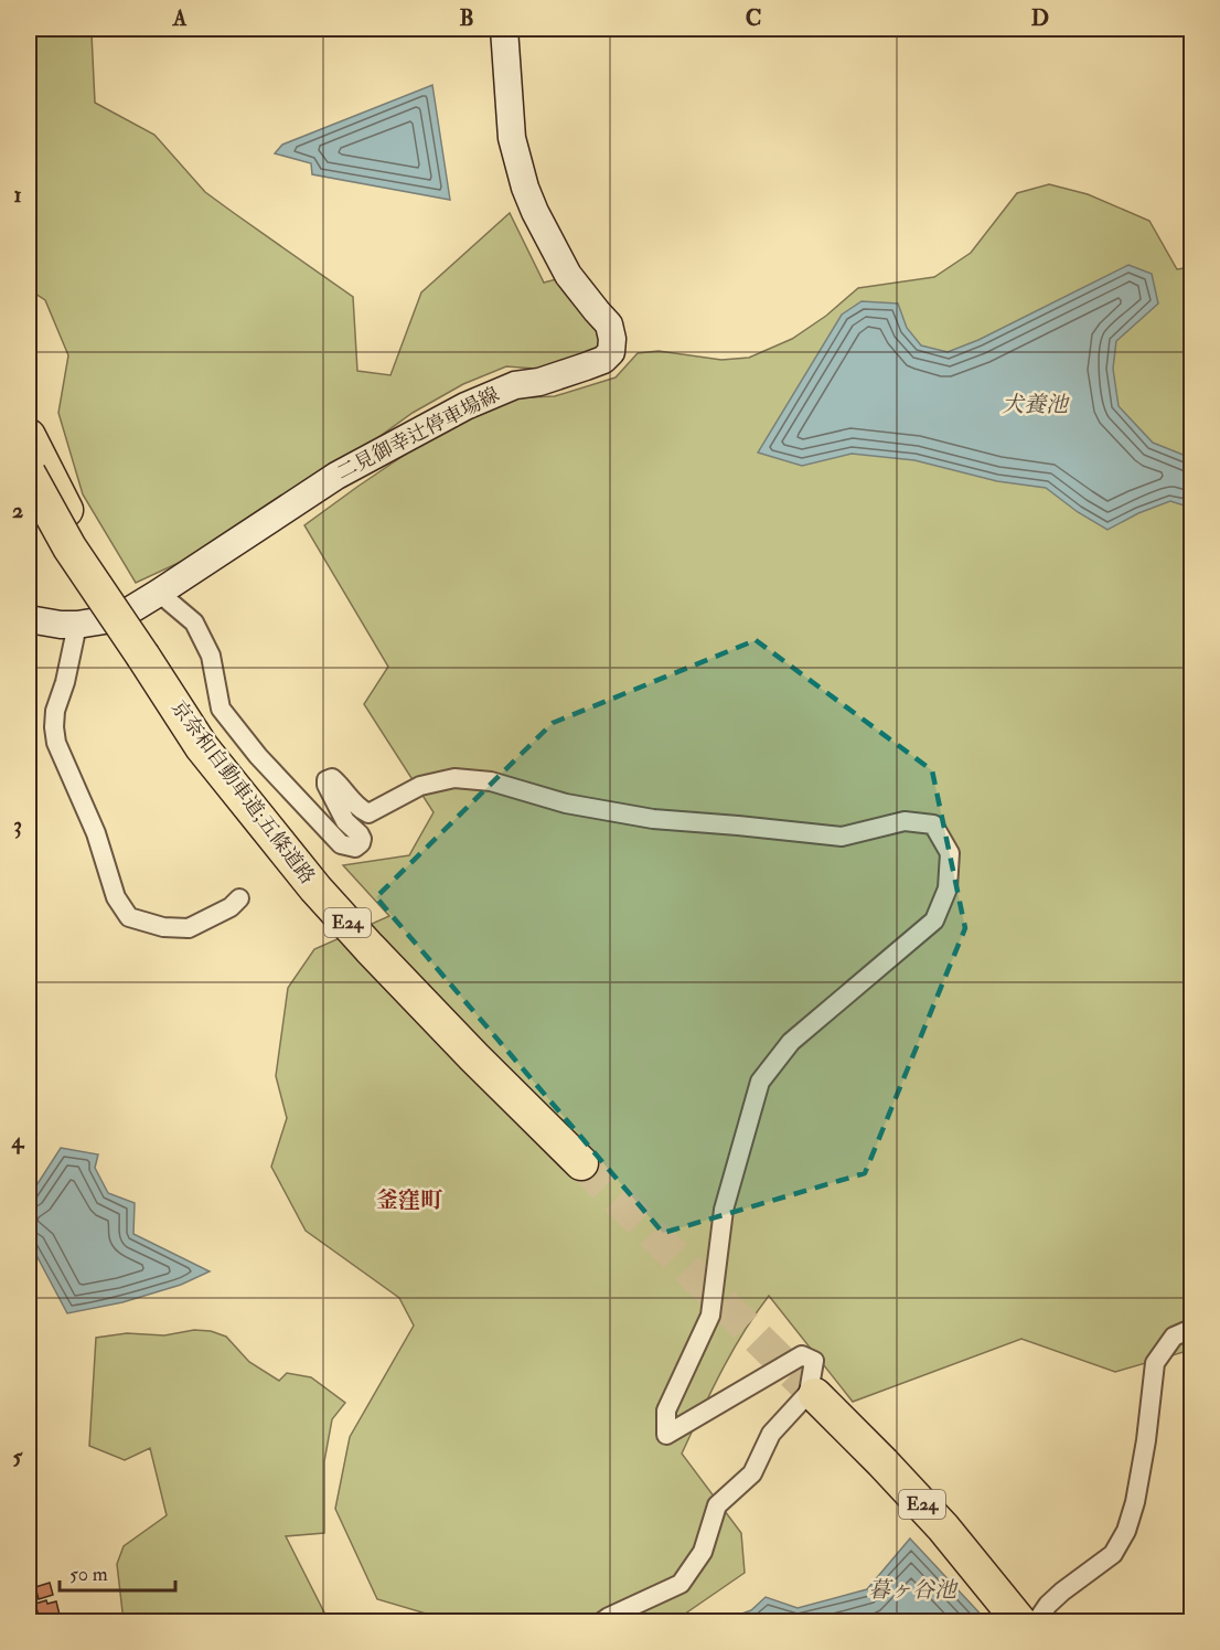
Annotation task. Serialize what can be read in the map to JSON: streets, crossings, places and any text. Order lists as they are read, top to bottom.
{
  "streets": {
    "highway": ["京奈和自動車道;五條道路", "E24"],
    "main road": ["二見御幸辻停車場線"]
  },
  "districts": ["釜窪町"],
  "water": ["犬養池", "暮ヶ谷池"],
  "scale_bar": "50 m",
  "grid": {
    "columns": [
      "A",
      "B",
      "C",
      "D"
    ],
    "rows": [
      "1",
      "2",
      "3",
      "4",
      "5"
    ]
  }
}
